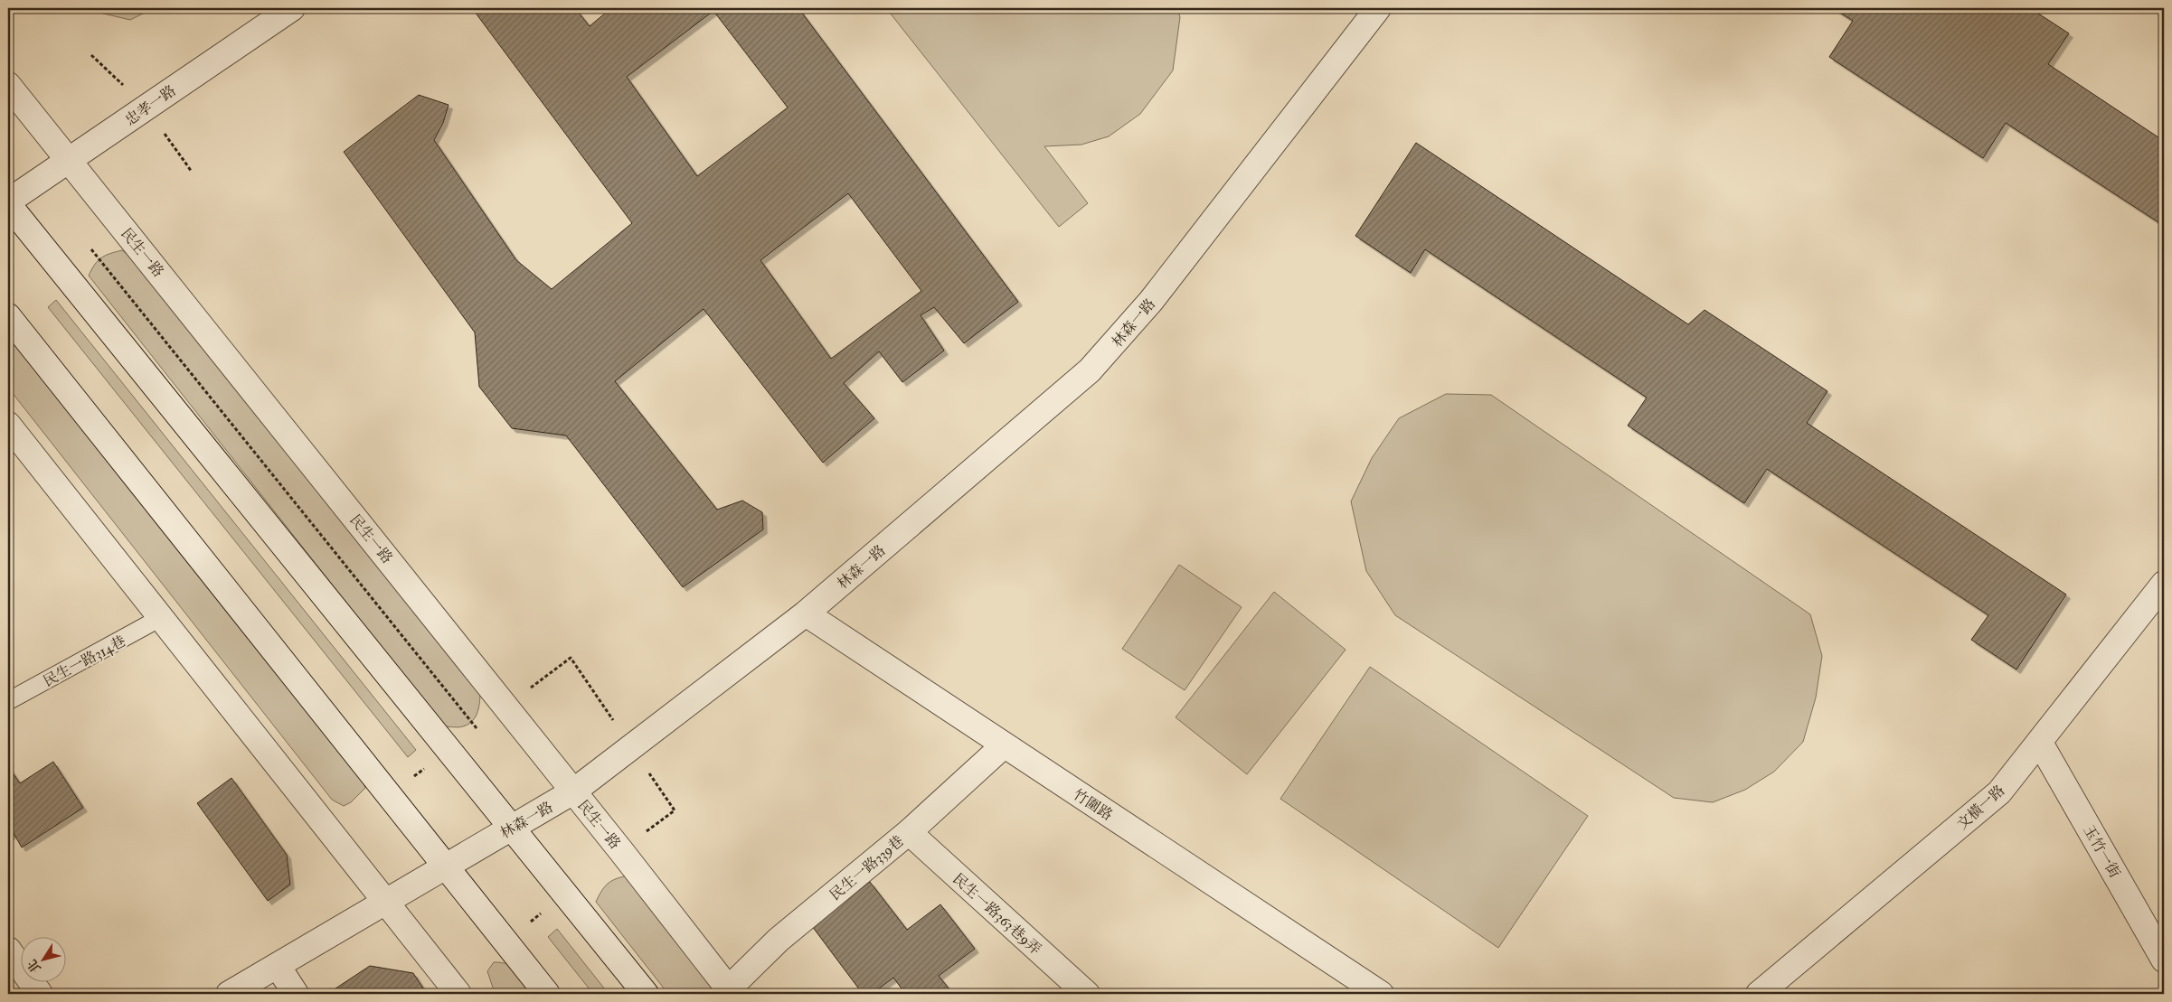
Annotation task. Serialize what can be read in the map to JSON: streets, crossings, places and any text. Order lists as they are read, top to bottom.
{
  "streets": {
    "street": [
      "忠孝一路",
      "民生一路",
      "林森一路",
      "竹圍路",
      "文橫一路",
      "玉竹一街",
      "民生一路339巷",
      "民生一路363巷9弄"
    ],
    "lane": ["民生一路314巷"]
  },
  "crossings": [
    ["忠孝一路", "民生一路"],
    ["民生一路", "林森一路"],
    ["民生一路", "民生一路339巷"],
    ["林森一路", "竹圍路"],
    ["竹圍路", "民生一路339巷"],
    ["文橫一路", "玉竹一街"],
    ["民生一路339巷", "民生一路363巷9弄"]
  ],
  "north": "bottom left"
}
